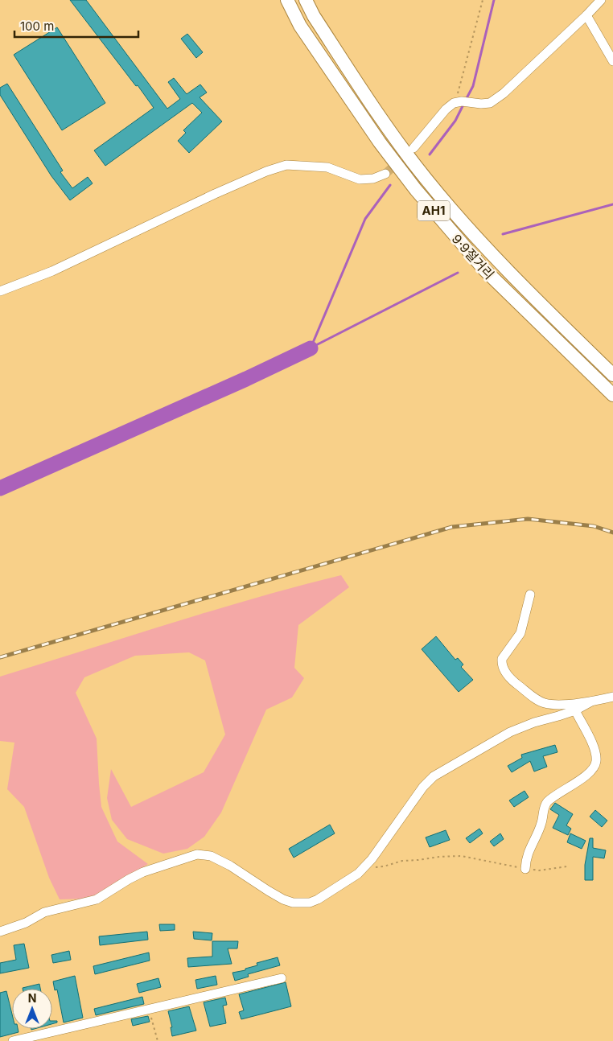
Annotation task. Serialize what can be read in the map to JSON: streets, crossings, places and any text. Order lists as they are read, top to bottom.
{
  "streets": {
    "highway": ["AH1", "9·9절거리"]
  },
  "scale_bar": "100 m",
  "north": "top"
}
